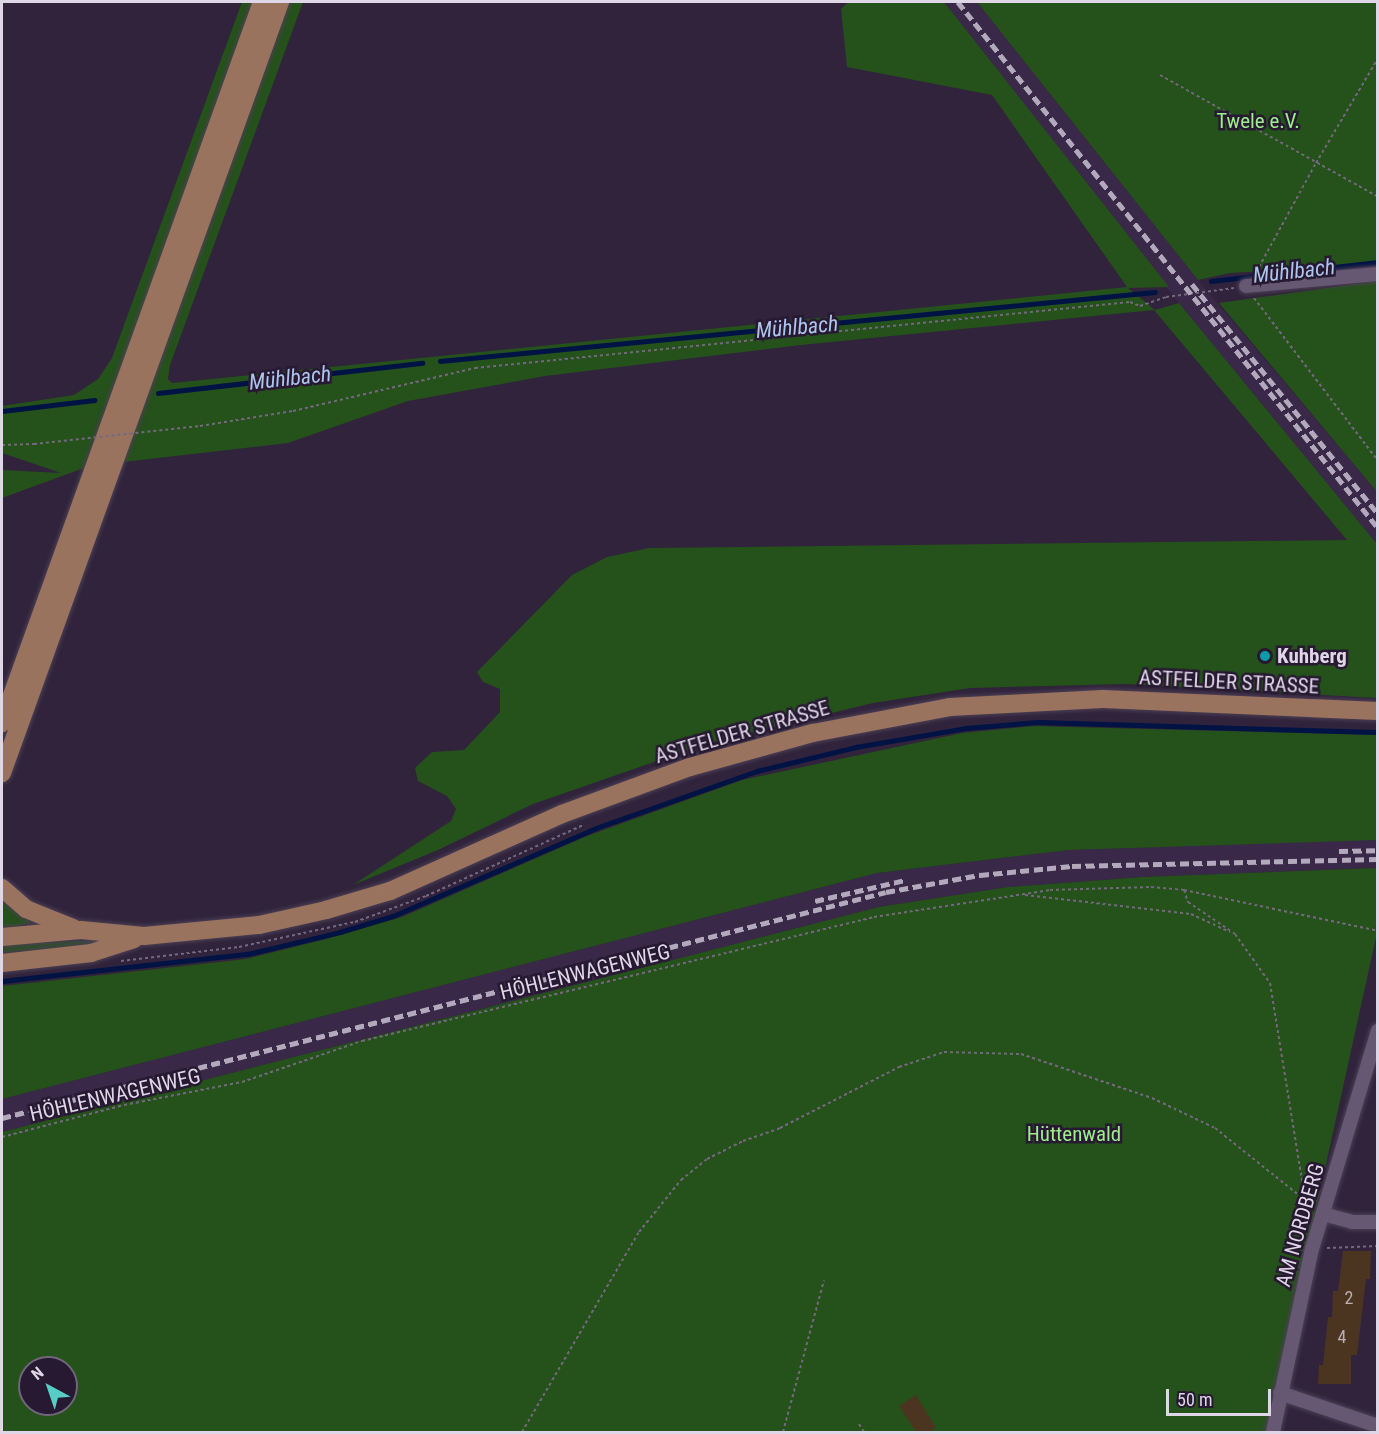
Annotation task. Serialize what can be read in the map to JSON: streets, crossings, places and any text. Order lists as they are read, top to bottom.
{
  "streets": {
    "main road": ["ASTFELDER STRASSE"],
    "street": ["AM NORDBERG"],
    "path": ["HÖHLENWAGENWEG"]
  },
  "water": ["Mühlbach"],
  "parks": ["Twele e.V.", "Hüttenwald"],
  "places": ["Kuhberg"],
  "house_numbers": ["2", "4"],
  "scale_bar": "50 m",
  "north": "top left"
}
